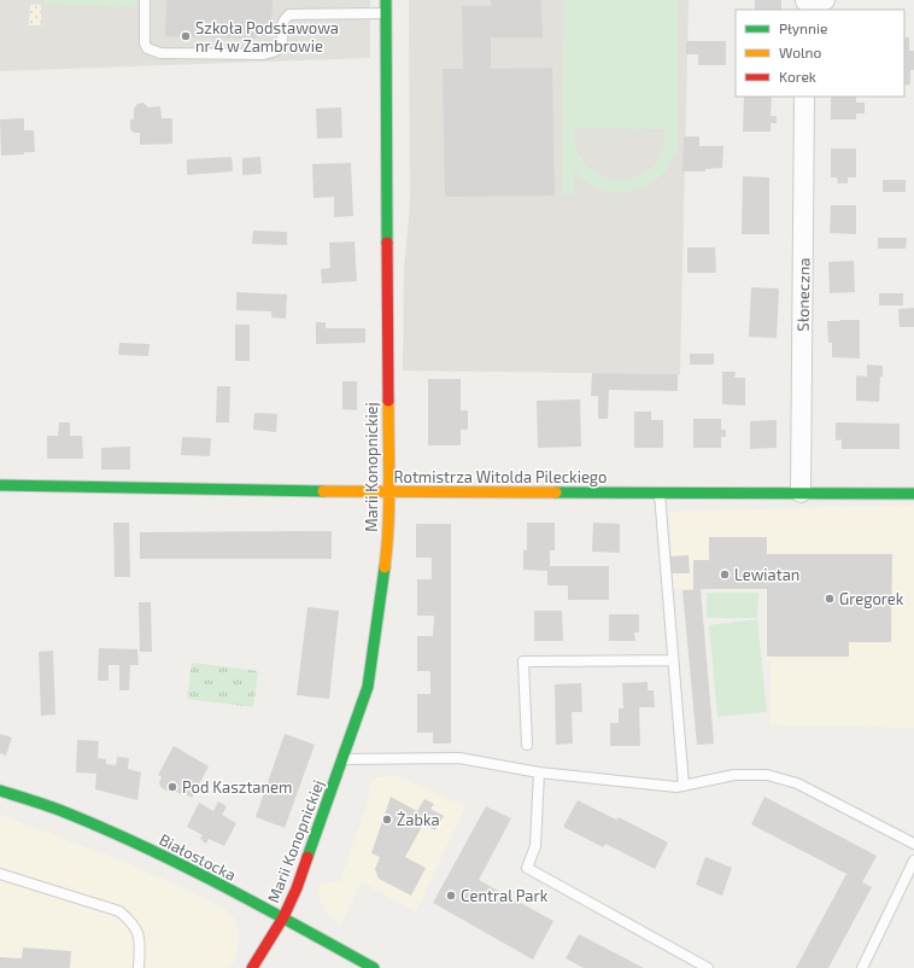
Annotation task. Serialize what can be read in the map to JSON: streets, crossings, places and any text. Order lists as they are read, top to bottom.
{
  "streets": {
    "street": [
      "Słoneczna",
      "Marii Konopnickiej",
      "Rotmistrza Witolda Pileckiego",
      "Białostocka"
    ]
  },
  "crossings": [
    ["Słoneczna", "Rotmistrza Witolda Pileckiego"],
    ["Marii Konopnickiej", "Rotmistrza Witolda Pileckiego"],
    ["Marii Konopnickiej", "Białostocka"]
  ],
  "places": [
    "Szkoła Podstawowa nr 4 w Zambrowie",
    "Lewiatan",
    "Gregorek",
    "Pod Kasztanem",
    "Żabka",
    "Central Park"
  ],
  "legend": ["Płynnie", "Wolno", "Korek"]
}
